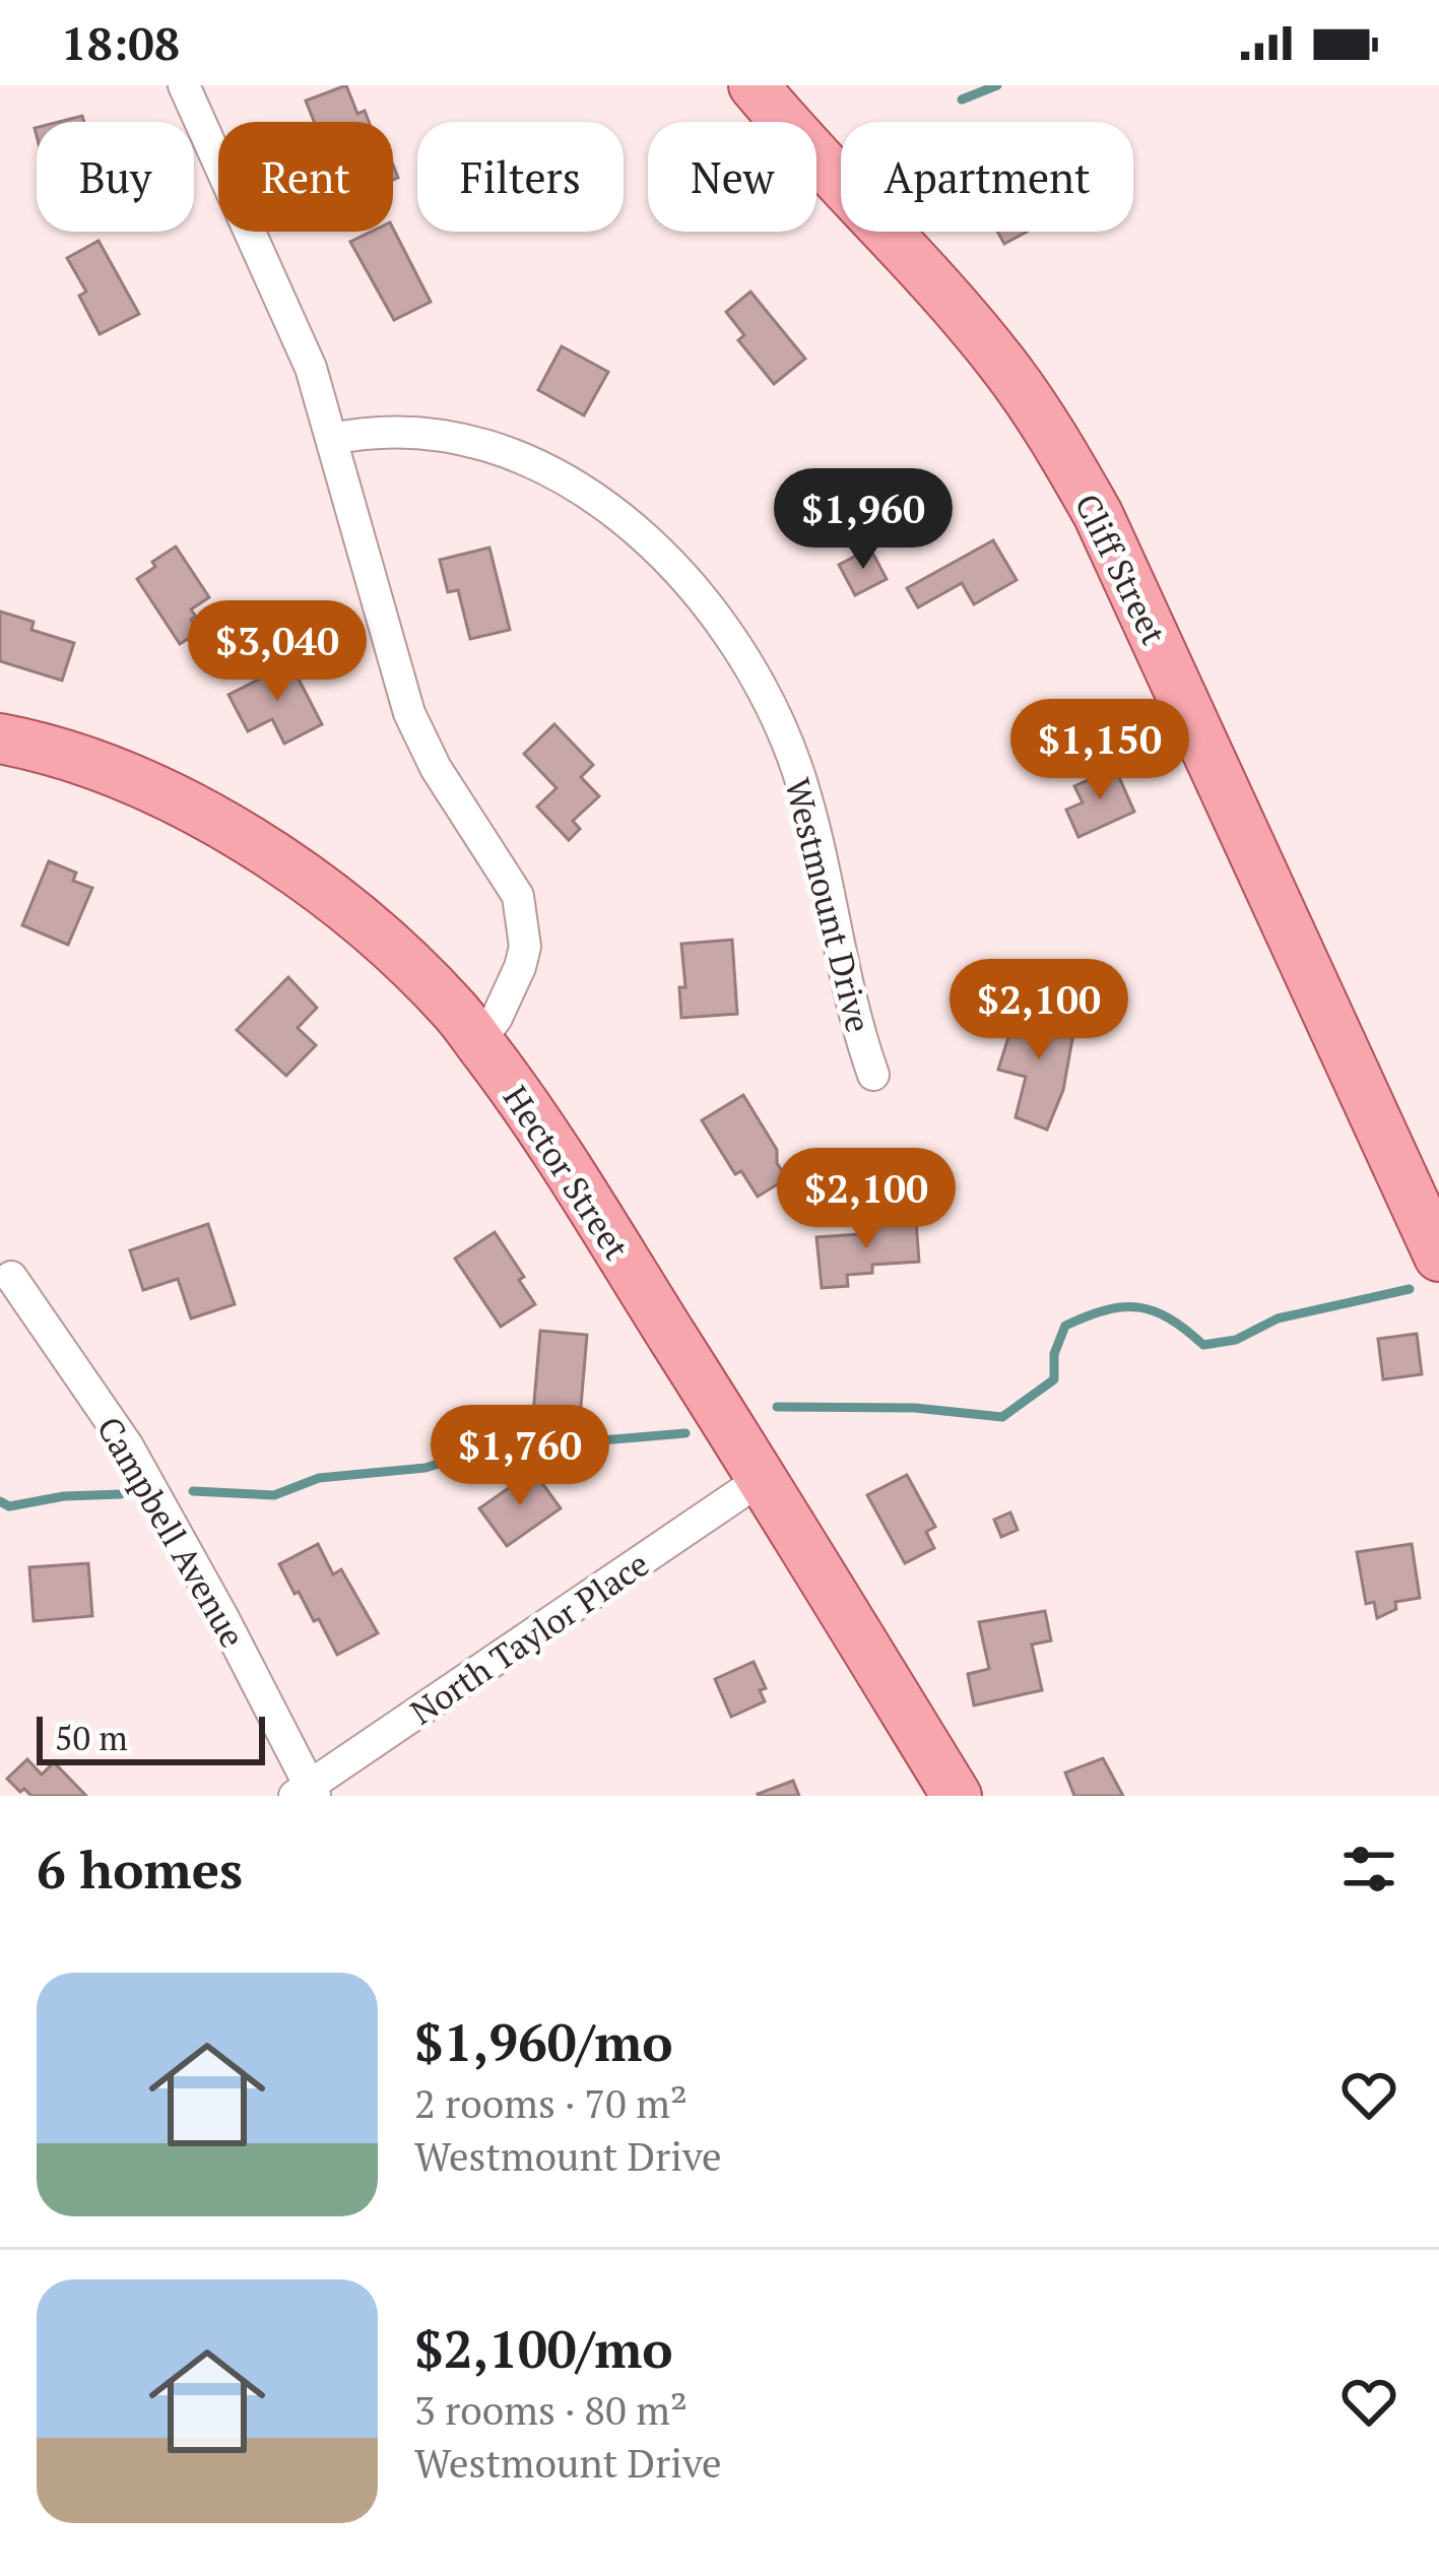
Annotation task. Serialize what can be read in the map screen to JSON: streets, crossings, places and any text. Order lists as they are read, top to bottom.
{
  "streets": {
    "main road": ["Cliff Street", "Hector Street"],
    "street": ["Westmount Drive", "Campbell Avenue", "North Taylor Place"]
  },
  "crossings": [
    ["Hector Street", "North Taylor Place"],
    ["Campbell Avenue", "North Taylor Place"]
  ],
  "scale_bar": "50 m",
  "page": {
    "status": "18:08",
    "chip": [
      "Buy",
      "Rent",
      "Filters",
      "New",
      "Apartment"
    ],
    "price": [
      "$1,960",
      "$3,040",
      "$1,150",
      "$2,100",
      "$2,100",
      "$1,760"
    ],
    "scale": "50 m",
    "heading": "6 homes",
    "list": [
      {
        "name": "$1,960/mo",
        "note": "2 rooms · 70 m² · Westmount Drive"
      },
      {
        "name": "$2,100/mo",
        "note": "3 rooms · 80 m² · Westmount Drive"
      }
    ]
  }
}
